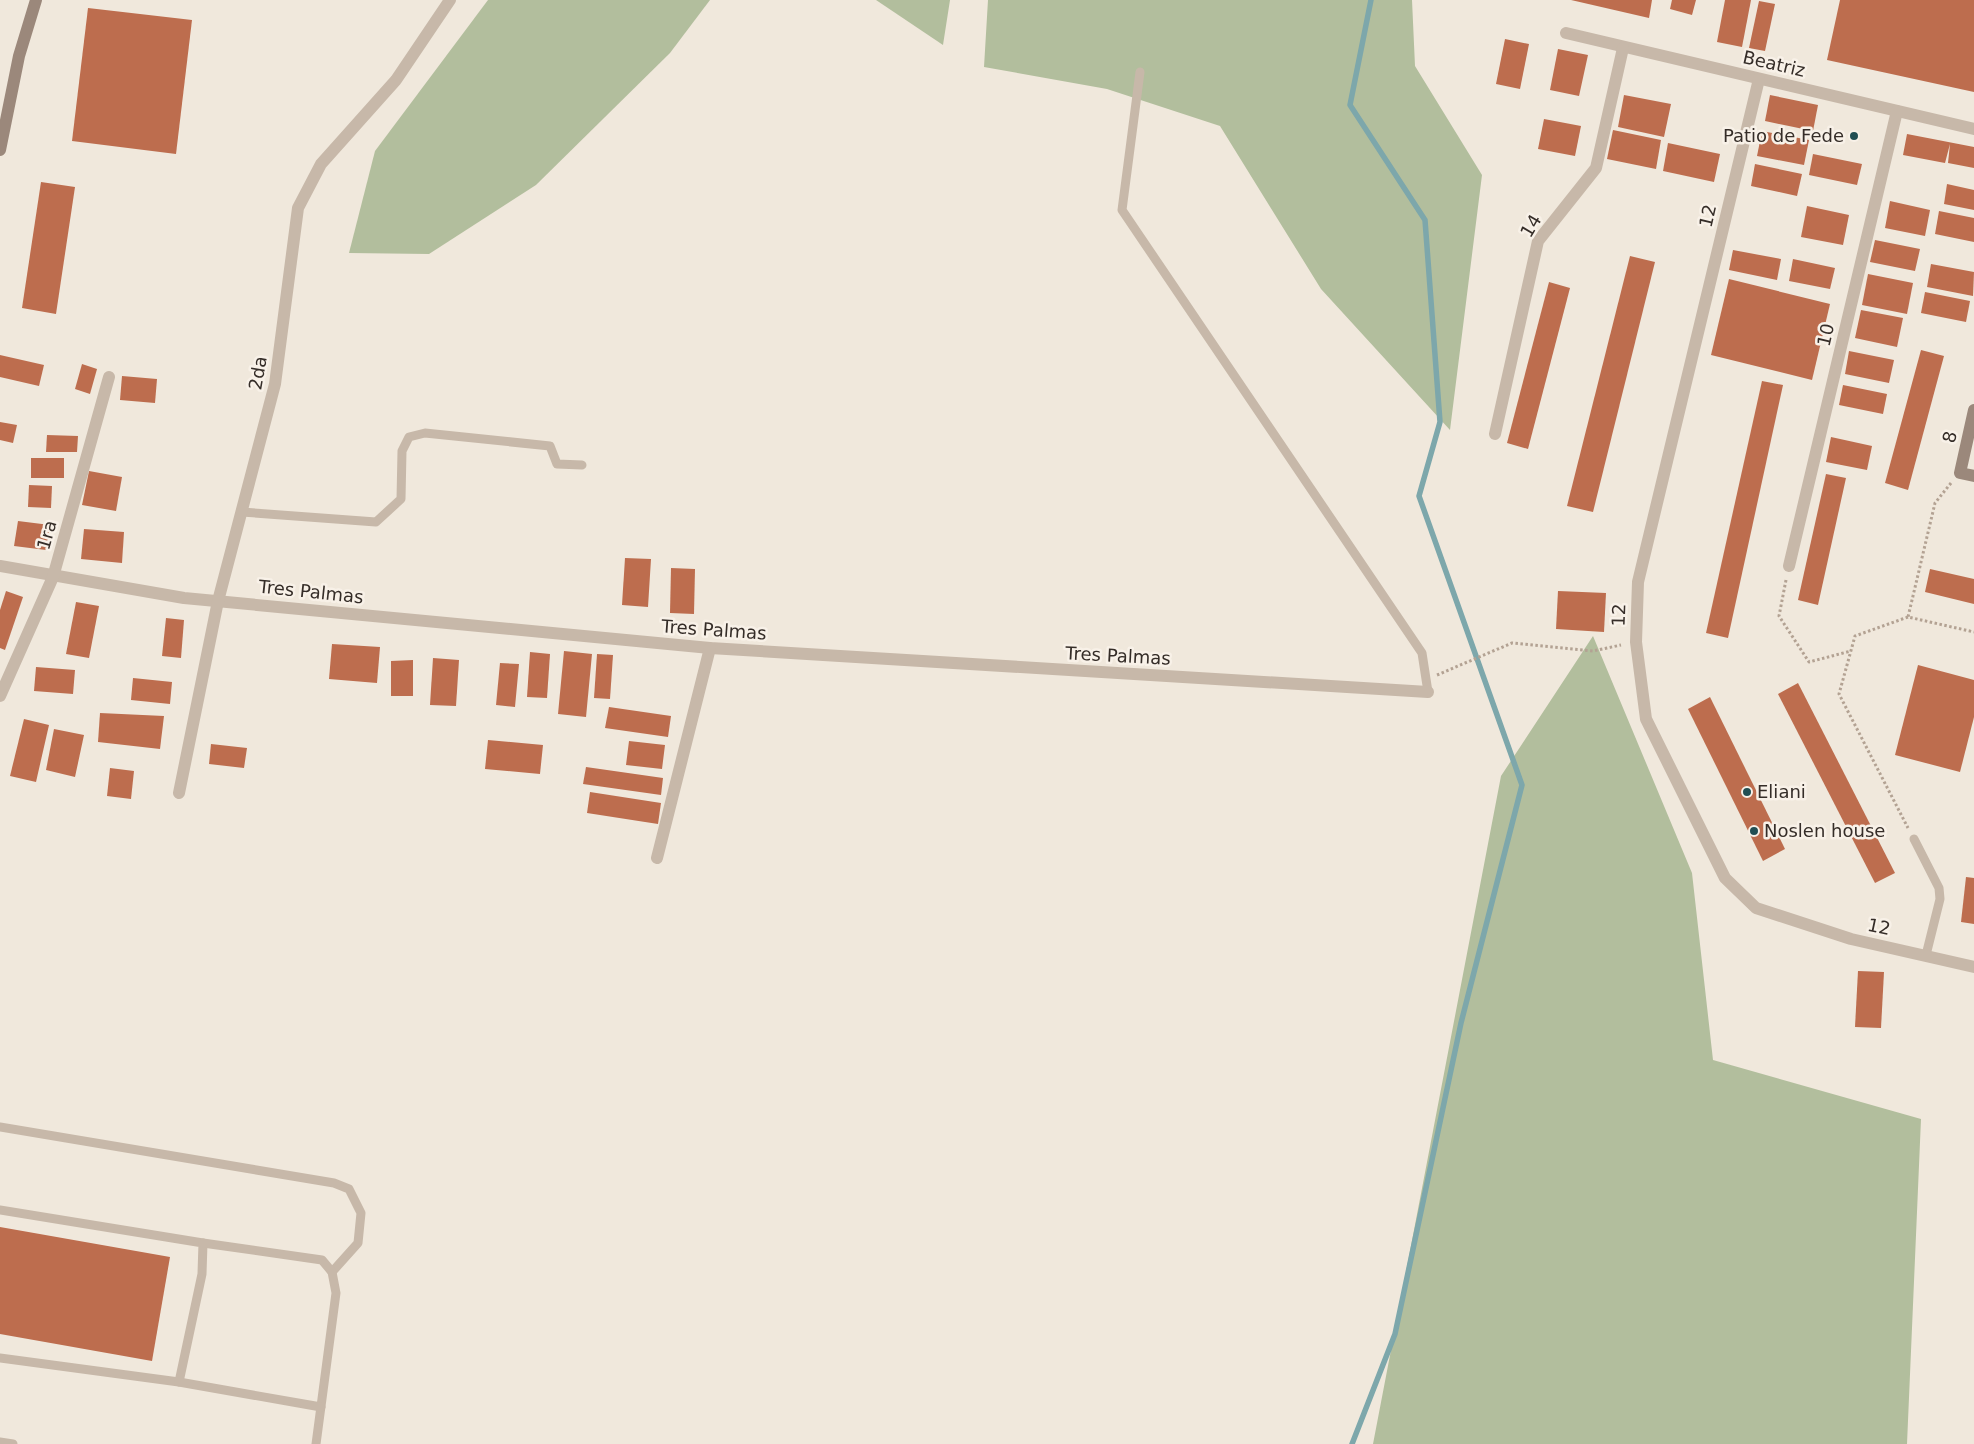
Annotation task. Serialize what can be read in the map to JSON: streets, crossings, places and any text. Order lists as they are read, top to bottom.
{
  "streets": {
    "street": [
      "Beatriz",
      "12",
      "14",
      "10",
      "2da",
      "8",
      "1ra",
      "Tres Palmas"
    ]
  },
  "crossings": [
    ["Beatriz", "12"],
    ["Beatriz", "14"],
    ["Beatriz", "10"],
    ["2da", "Tres Palmas"],
    ["1ra", "Tres Palmas"]
  ],
  "places": ["Patio de Fede", "Eliani", "Noslen house"]
}
